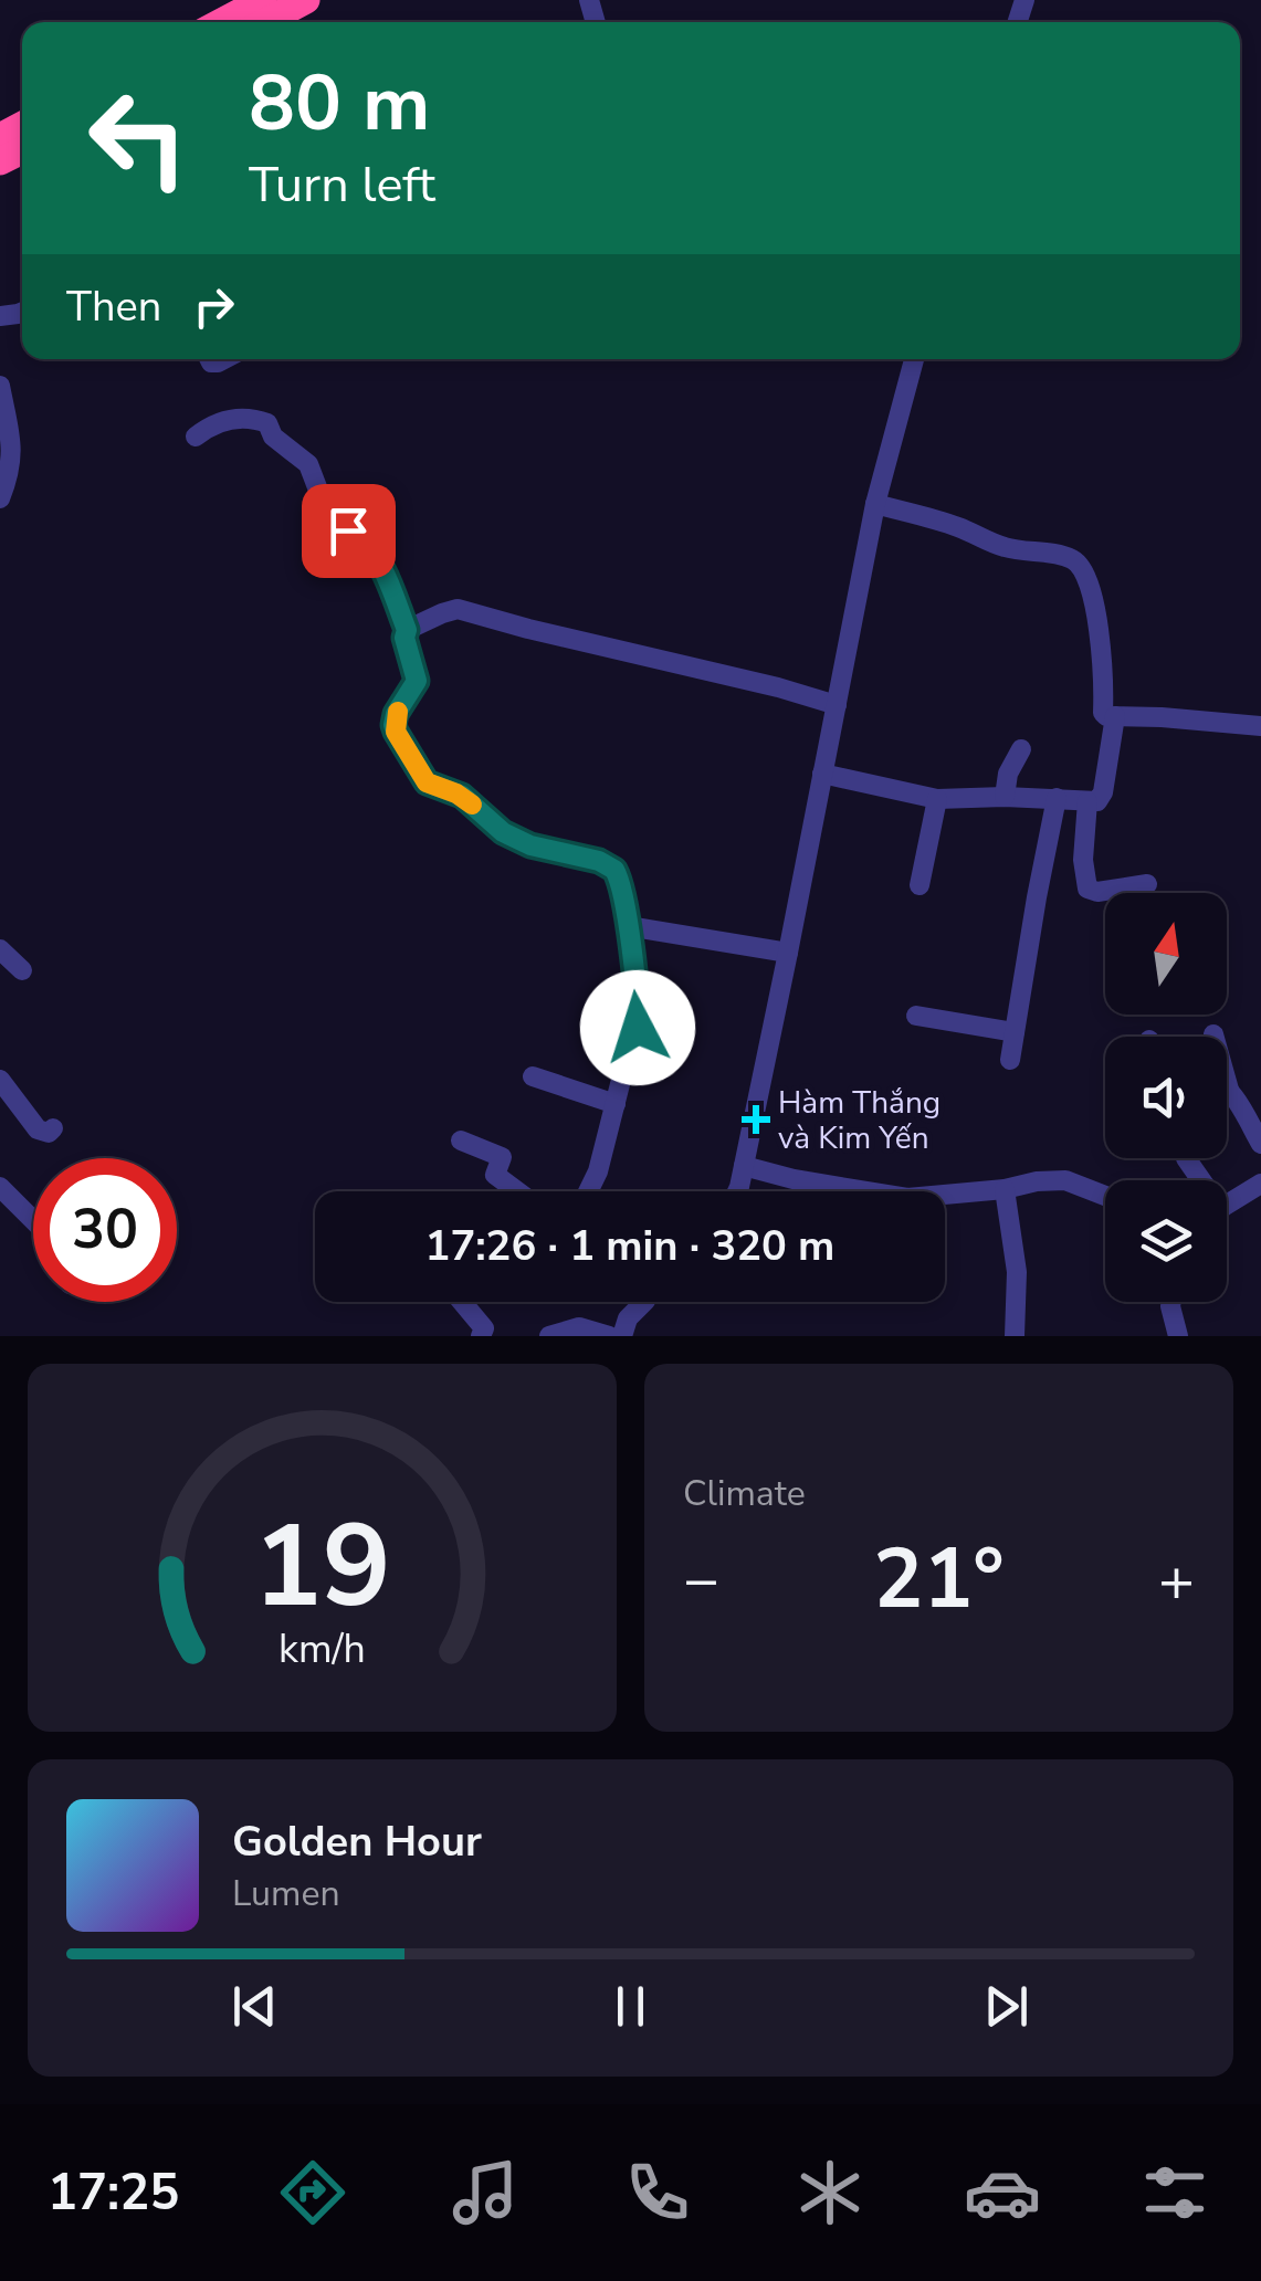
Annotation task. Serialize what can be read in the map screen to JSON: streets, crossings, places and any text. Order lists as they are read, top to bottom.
{
  "places": {
    "health": ["Hàm Thắng và Kim Yến"]
  },
  "north": "top",
  "page": {
    "turn": ["80 m", "Turn left"],
    "then": "Then",
    "limit": "30",
    "trip": "17:26 · 1 min · 320 m",
    "tile": "Climate",
    "heat": ["−", "21°", "+"],
    "song": ["Golden Hour", "Lumen"],
    "tabs": "17:25",
    "gauge": ["19", "km/h"]
  }
}
